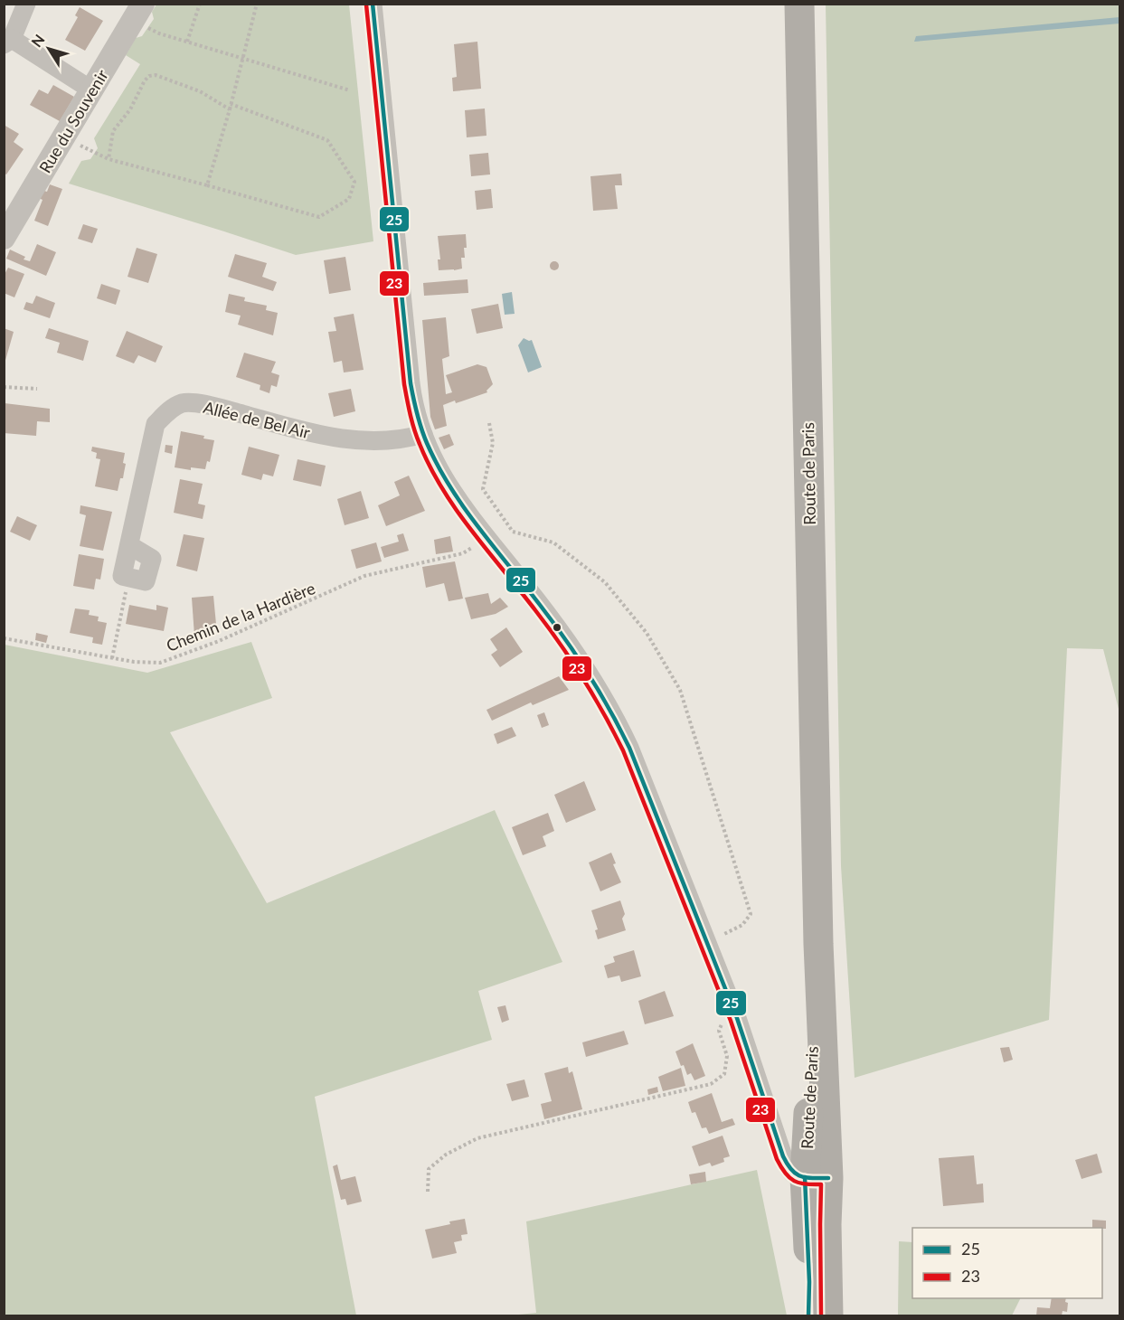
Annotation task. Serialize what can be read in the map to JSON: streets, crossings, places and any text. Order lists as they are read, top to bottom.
{
  "streets": {
    "main road": ["Route de Paris"],
    "street": ["Rue du Souvenir", "Allée de Bel Air"],
    "path": ["Chemin de la Hardière"]
  },
  "lines": ["transit line 25", "transit line 23"],
  "legend": ["25", "23"],
  "north": "top left"
}
